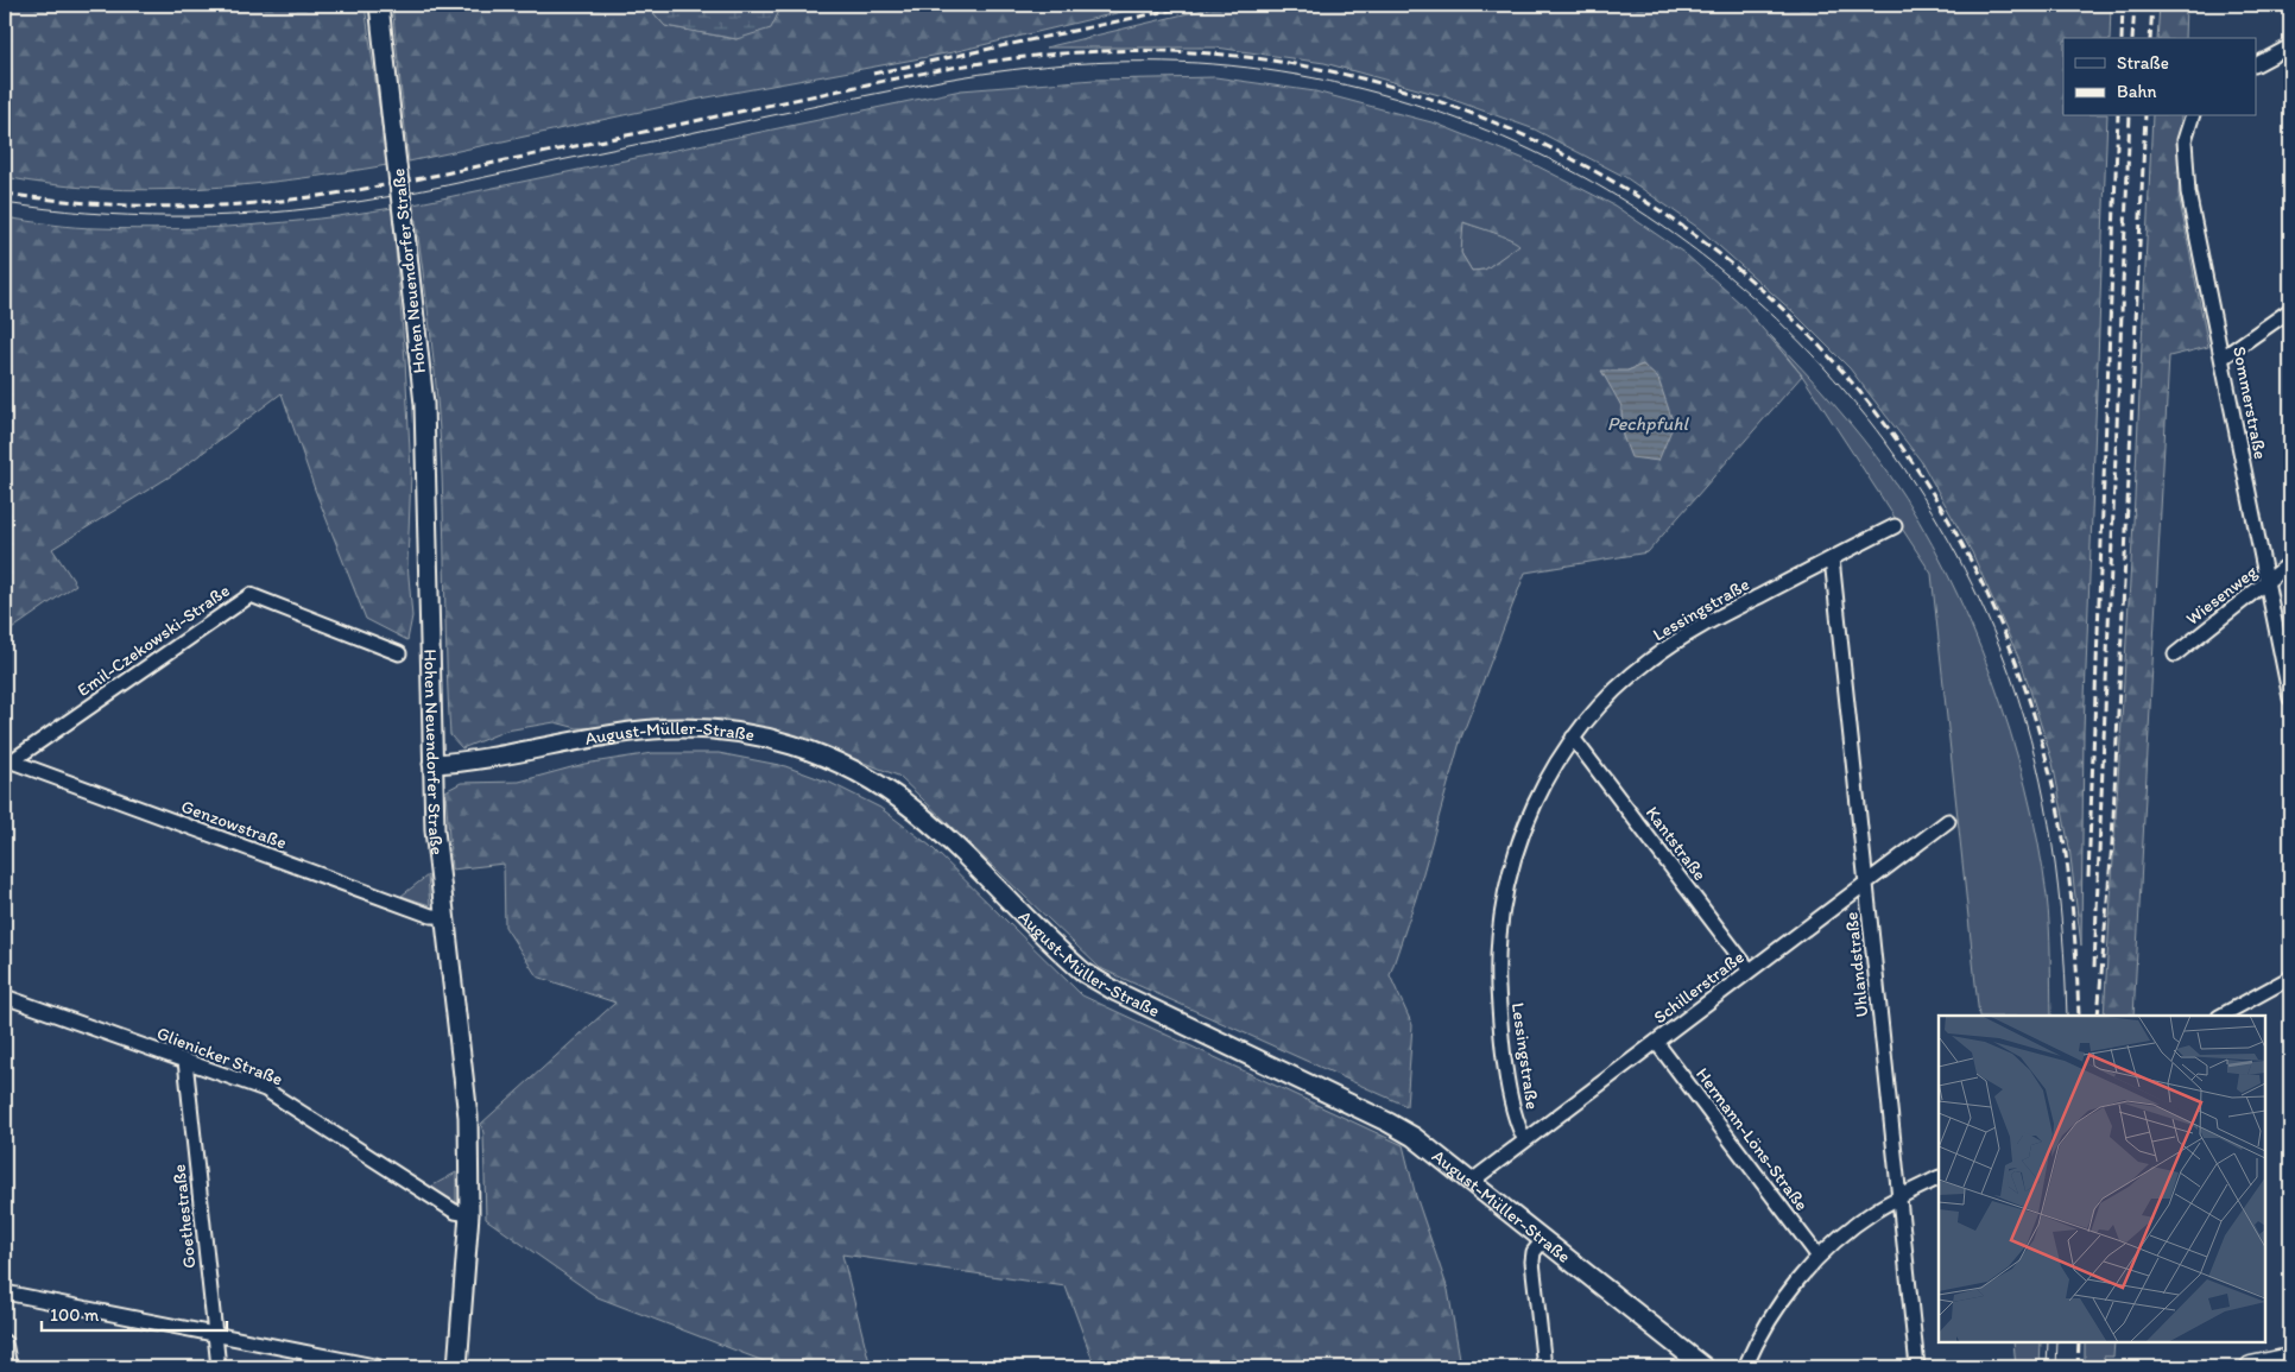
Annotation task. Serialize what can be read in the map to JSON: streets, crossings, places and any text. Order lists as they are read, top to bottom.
{
  "streets": {
    "main road": ["Hohen Neuendorfer Straße", "August-Müller-Straße"],
    "street": [
      "Sommerstraße",
      "Wiesenweg",
      "Lessingstraße",
      "Emil-Czekowski-Straße",
      "Genzowstraße",
      "Kantstraße",
      "Uhlandstraße",
      "Schillerstraße",
      "Glienicker Straße",
      "Hermann-Löns-Straße",
      "Goethestraße"
    ]
  },
  "crossings": [
    ["Hohen Neuendorfer Straße", "August-Müller-Straße"],
    ["Hohen Neuendorfer Straße", "Genzowstraße"],
    ["Hohen Neuendorfer Straße", "Glienicker Straße"],
    ["Sommerstraße", "Wiesenweg"],
    ["Lessingstraße", "Kantstraße"],
    ["Lessingstraße", "Uhlandstraße"],
    ["Lessingstraße", "Schillerstraße"],
    ["Emil-Czekowski-Straße", "Genzowstraße"],
    ["August-Müller-Straße", "Schillerstraße"],
    ["Kantstraße", "Schillerstraße"],
    ["Uhlandstraße", "Schillerstraße"],
    ["Schillerstraße", "Hermann-Löns-Straße"],
    ["Glienicker Straße", "Goethestraße"]
  ],
  "water": ["Pechpfuhl"],
  "legend": ["Straße", "Bahn"],
  "scale_bar": "100 m"
}
